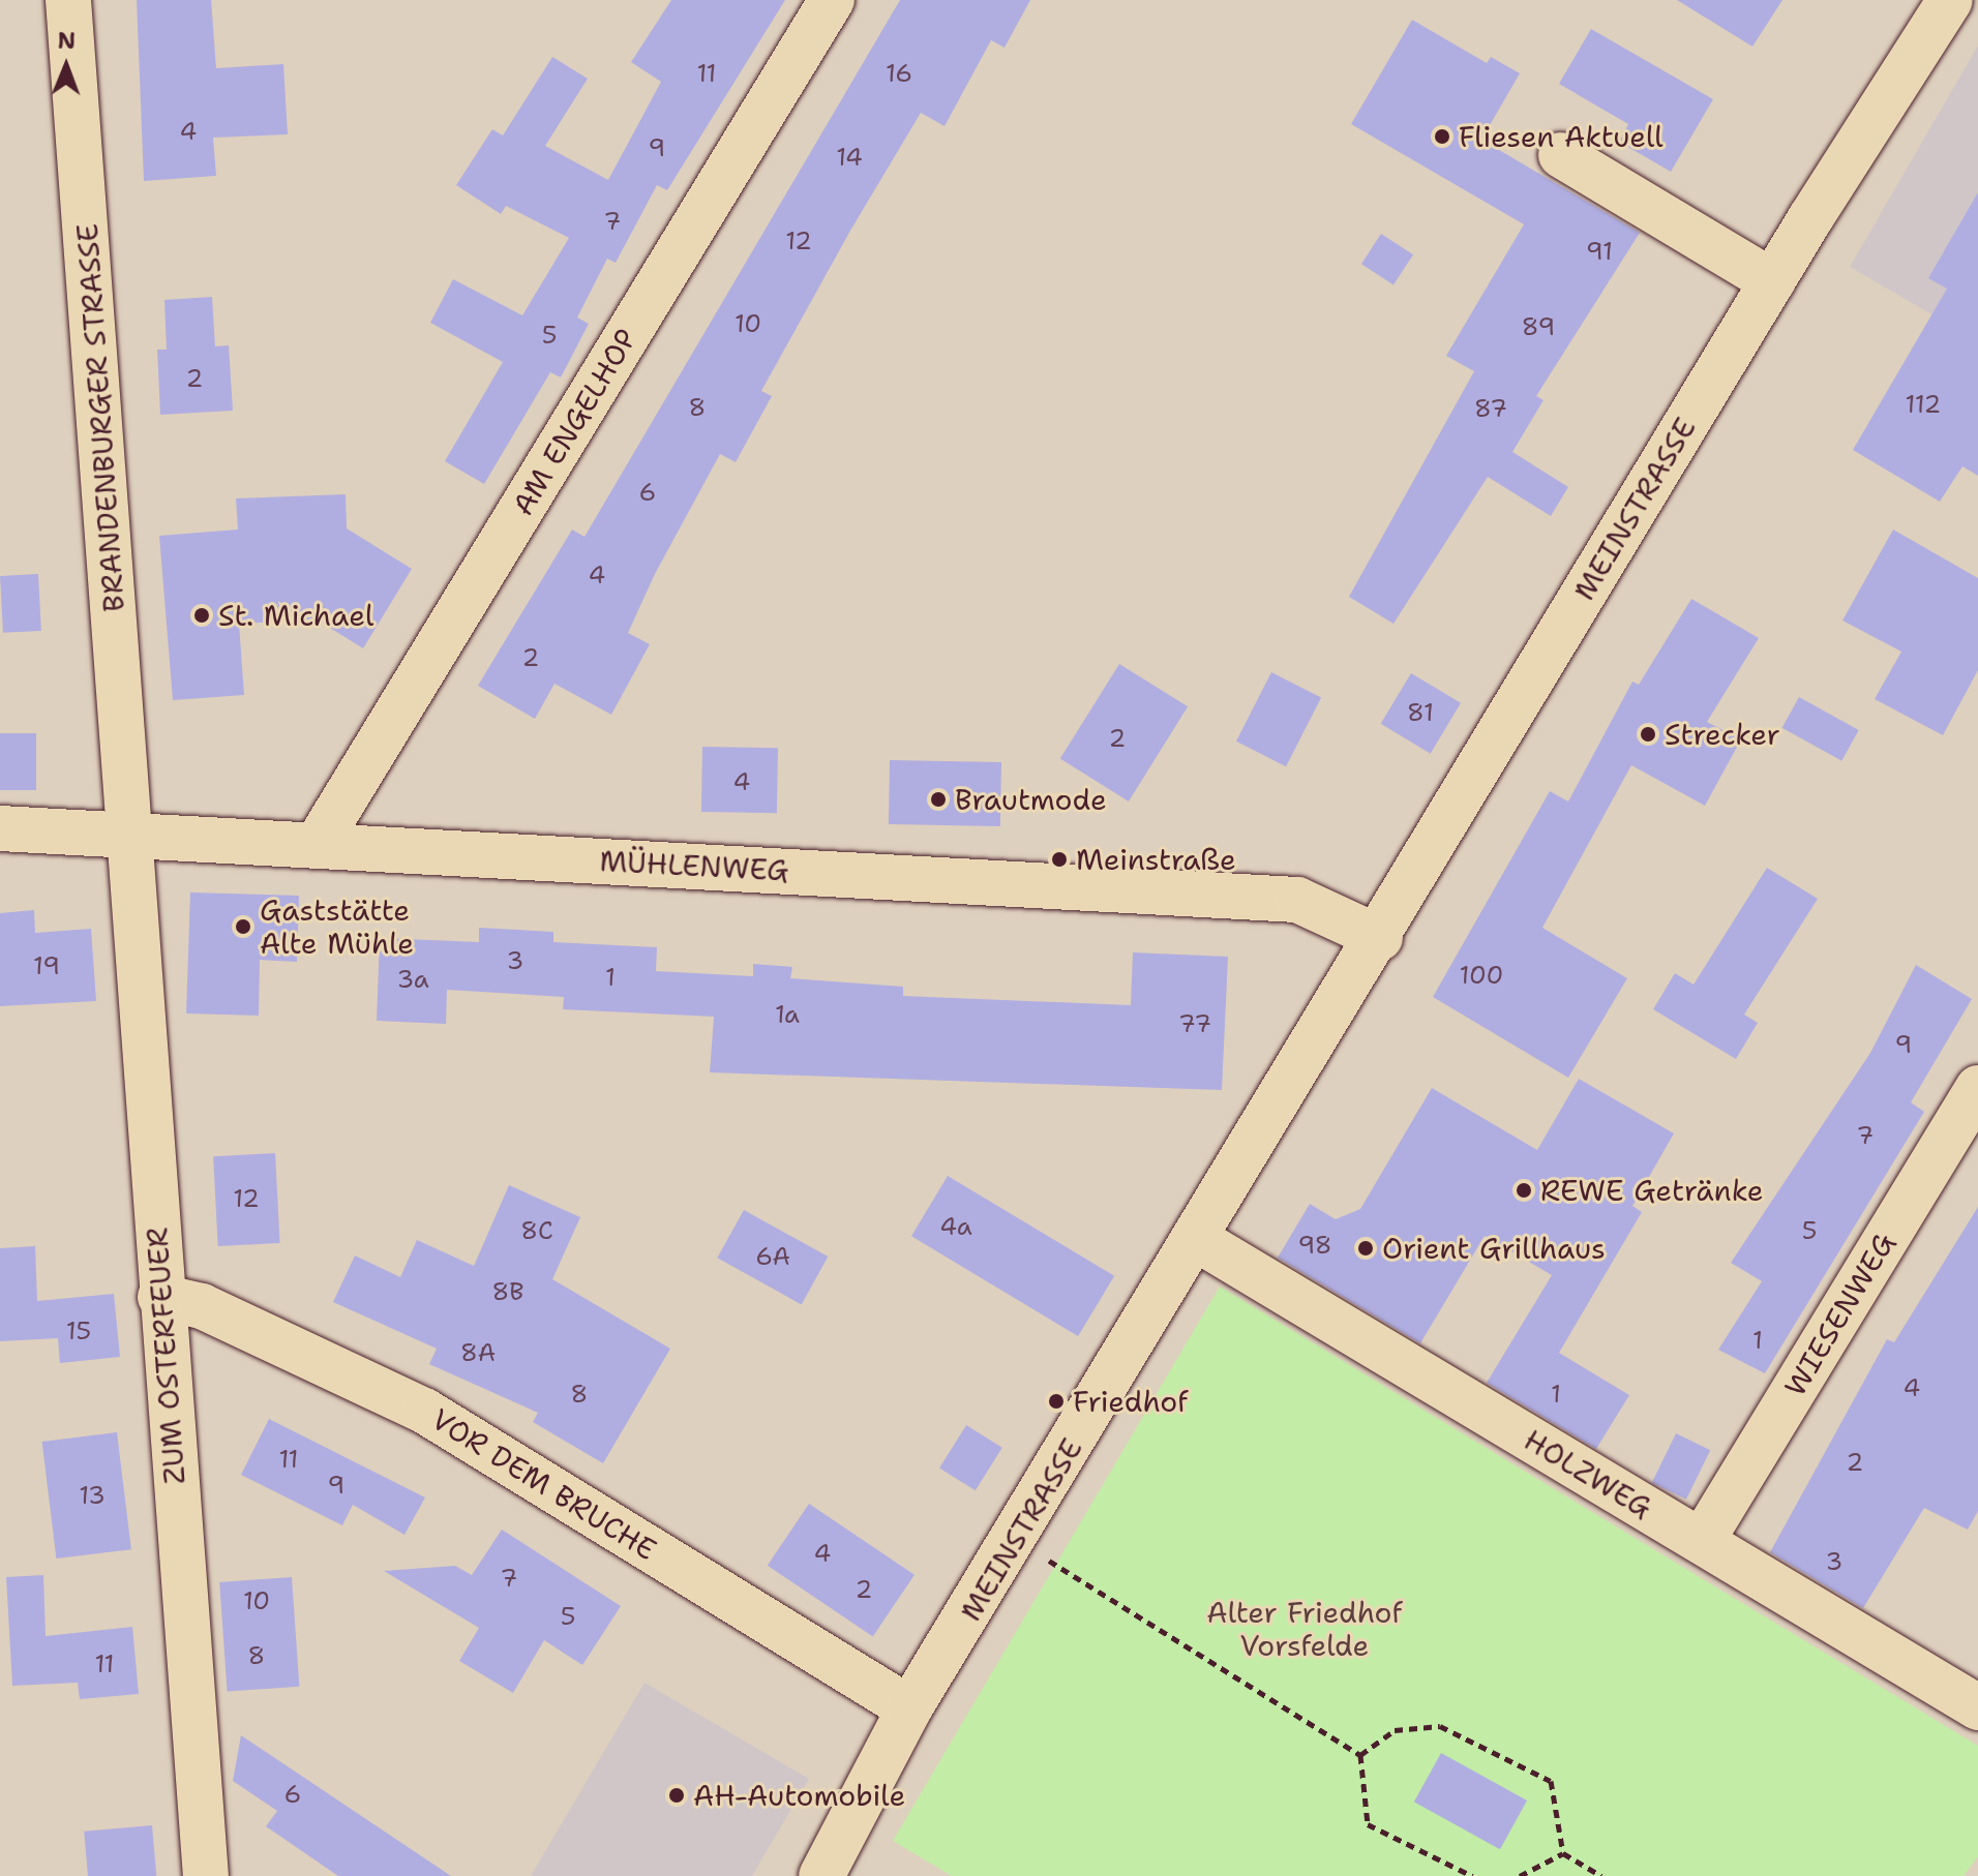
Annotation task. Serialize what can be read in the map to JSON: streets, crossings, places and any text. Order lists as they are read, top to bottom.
{
  "streets": {
    "street": [
      "BRANDENBURGER STRASSE",
      "AM ENGELHOP",
      "MEINSTRASSE",
      "MÜHLENWEG",
      "WIESENWEG",
      "ZUM OSTERFEUER",
      "HOLZWEG",
      "VOR DEM BRUCHE"
    ]
  },
  "crossings": [
    ["BRANDENBURGER STRASSE", "MÜHLENWEG"],
    ["BRANDENBURGER STRASSE", "ZUM OSTERFEUER"],
    ["AM ENGELHOP", "MÜHLENWEG"],
    ["MEINSTRASSE", "MÜHLENWEG"],
    ["MEINSTRASSE", "HOLZWEG"],
    ["MEINSTRASSE", "VOR DEM BRUCHE"],
    ["MÜHLENWEG", "ZUM OSTERFEUER"],
    ["WIESENWEG", "HOLZWEG"],
    ["ZUM OSTERFEUER", "VOR DEM BRUCHE"]
  ],
  "parks": ["Alter Friedhof Vorsfelde"],
  "places": [
    "Fliesen Aktuell",
    "St. Michael",
    "Strecker",
    "Brautmode",
    "Meinstraße",
    "Gaststätte Alte Mühle",
    "REWE Getränke",
    "Orient Grillhaus",
    "Friedhof",
    "AH-Automobile"
  ],
  "house_numbers": [
    "11",
    "16",
    "4",
    "9",
    "14",
    "7",
    "12",
    "91",
    "10",
    "89",
    "5",
    "2",
    "112",
    "8",
    "87",
    "6",
    "4",
    "2",
    "81",
    "2",
    "4",
    "3",
    "19",
    "100",
    "1",
    "3a",
    "1a",
    "77",
    "9",
    "7",
    "12",
    "4a",
    "8C",
    "5",
    "98",
    "6A",
    "8B",
    "15",
    "1",
    "8A",
    "4",
    "8",
    "1",
    "11",
    "2",
    "9",
    "13",
    "4",
    "3",
    "7",
    "2",
    "10",
    "5",
    "8",
    "11",
    "6"
  ],
  "north": "top"
}
